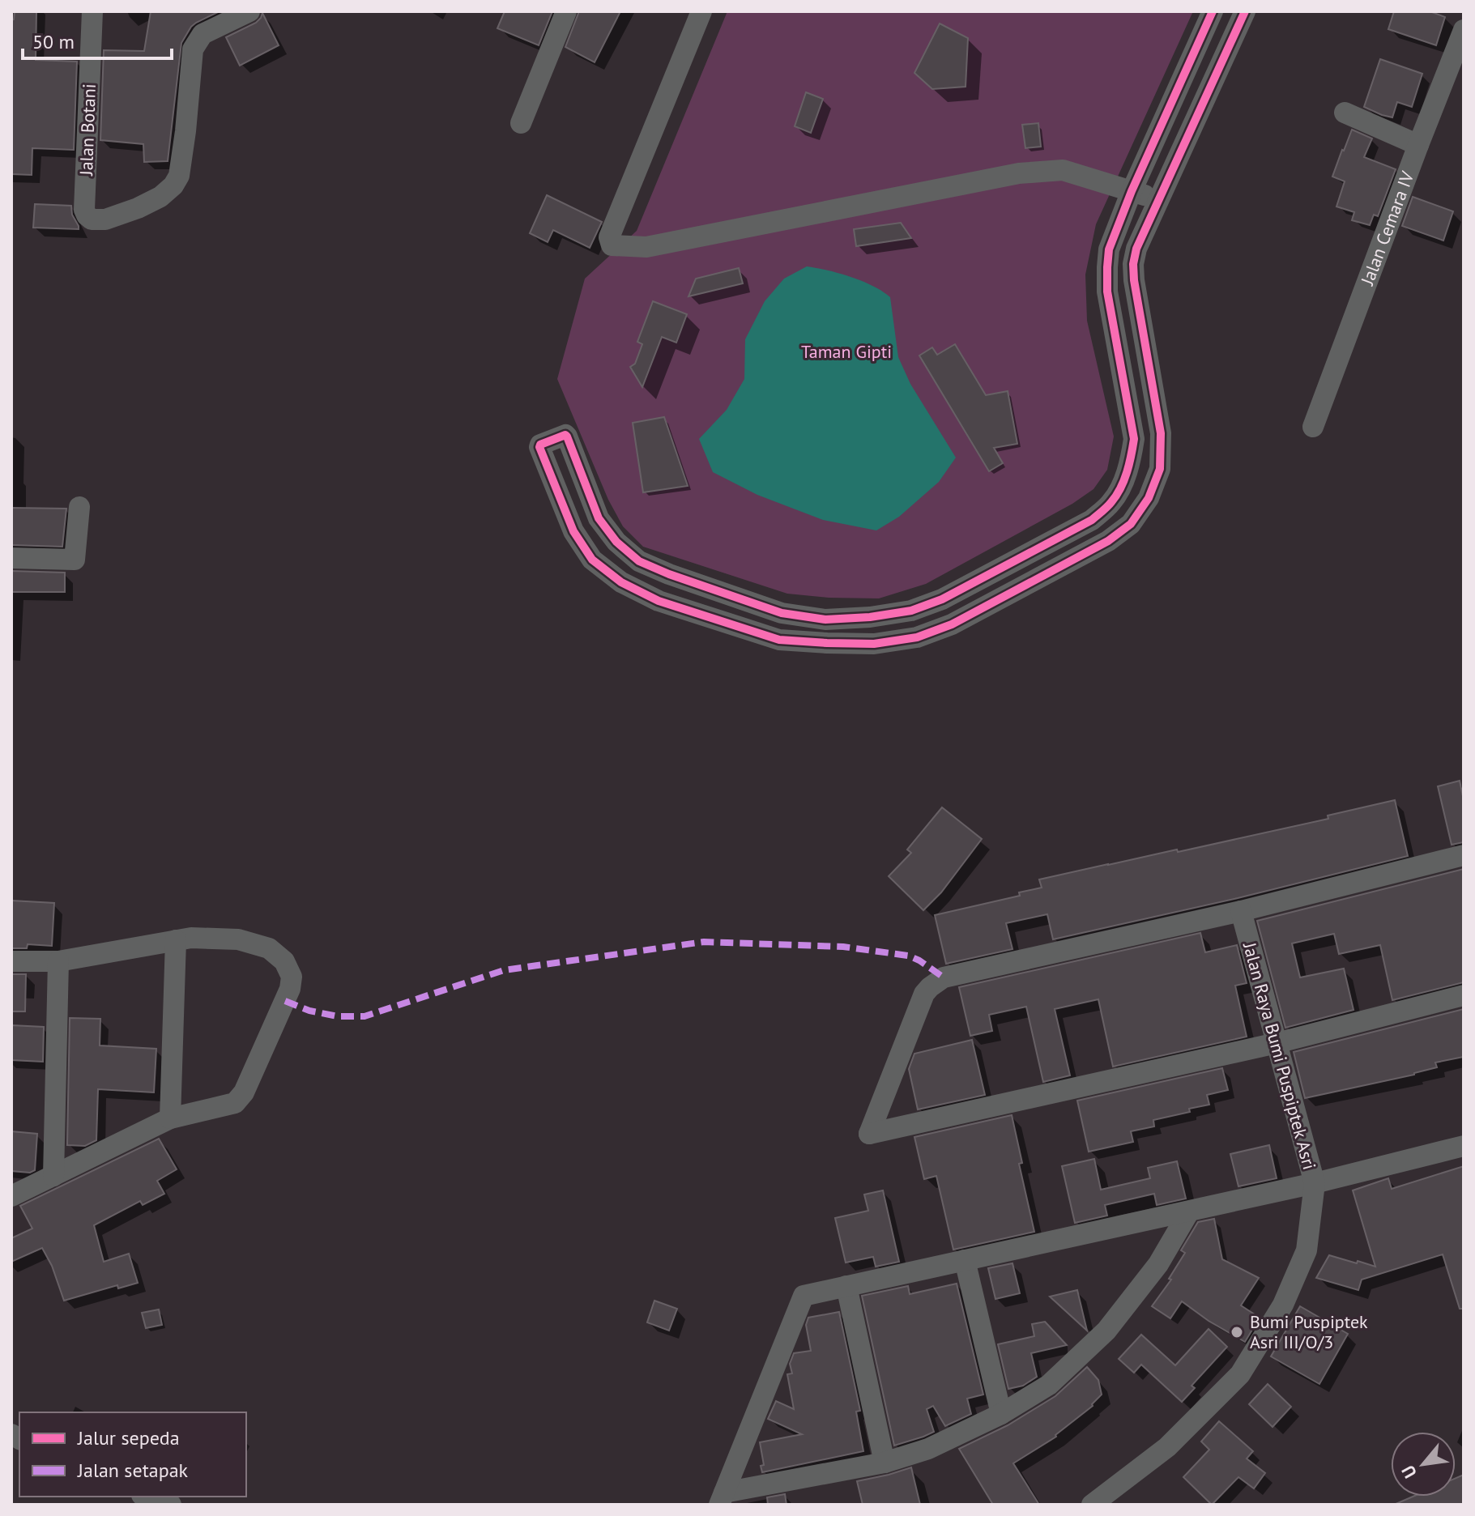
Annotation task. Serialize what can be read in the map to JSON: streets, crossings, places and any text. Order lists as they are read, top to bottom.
{
  "streets": {
    "street": ["Jalan Botani", "Jalan Cemara IV", "Jalan Raya Bumi Puspiptek Asri"]
  },
  "parks": ["Taman Gipti"],
  "places": ["Bumi Puspiptek Asri III/O/3"],
  "legend": ["Jalur sepeda", "Jalan setapak"],
  "scale_bar": "50 m",
  "north": "bottom left"
}
